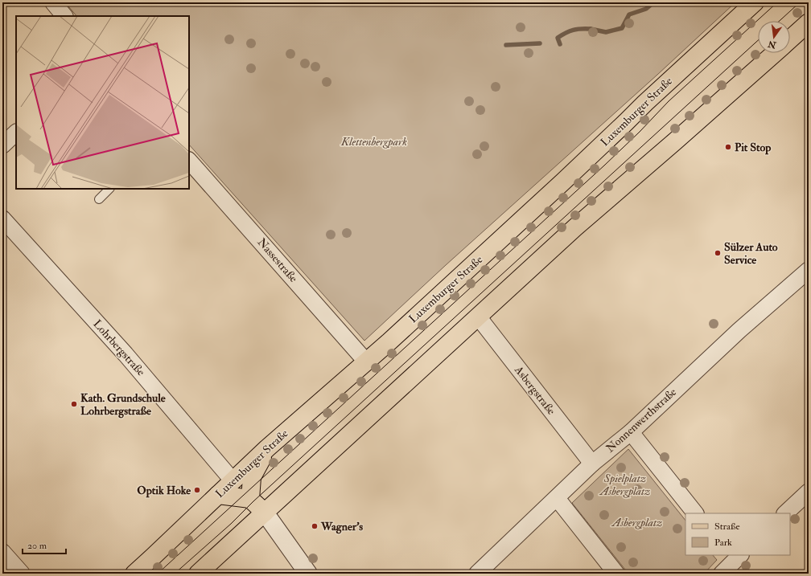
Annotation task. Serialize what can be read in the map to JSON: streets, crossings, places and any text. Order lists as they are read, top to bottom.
{
  "streets": {
    "main road": ["Luxemburger Straße"],
    "street": [
      "Nassestraße",
      "Lohrbergstraße",
      "Asbergstraße",
      "Nonnenwerthstraße"
    ]
  },
  "crossings": [
    ["Luxemburger Straße", "Nassestraße"],
    ["Luxemburger Straße", "Lohrbergstraße"],
    ["Asbergstraße", "Nonnenwerthstraße"]
  ],
  "parks": ["Klettenbergpark", "Spielplatz Asbergplatz", "Asbergplatz"],
  "places": [
    "Pit Stop",
    "Sülzer Auto Service",
    "Kath. Grundschule Lohrbergstraße",
    "Optik Hoke",
    "Wagner's"
  ],
  "legend": ["Straße", "Park"],
  "scale_bar": "20 m",
  "north": "bottom"
}
